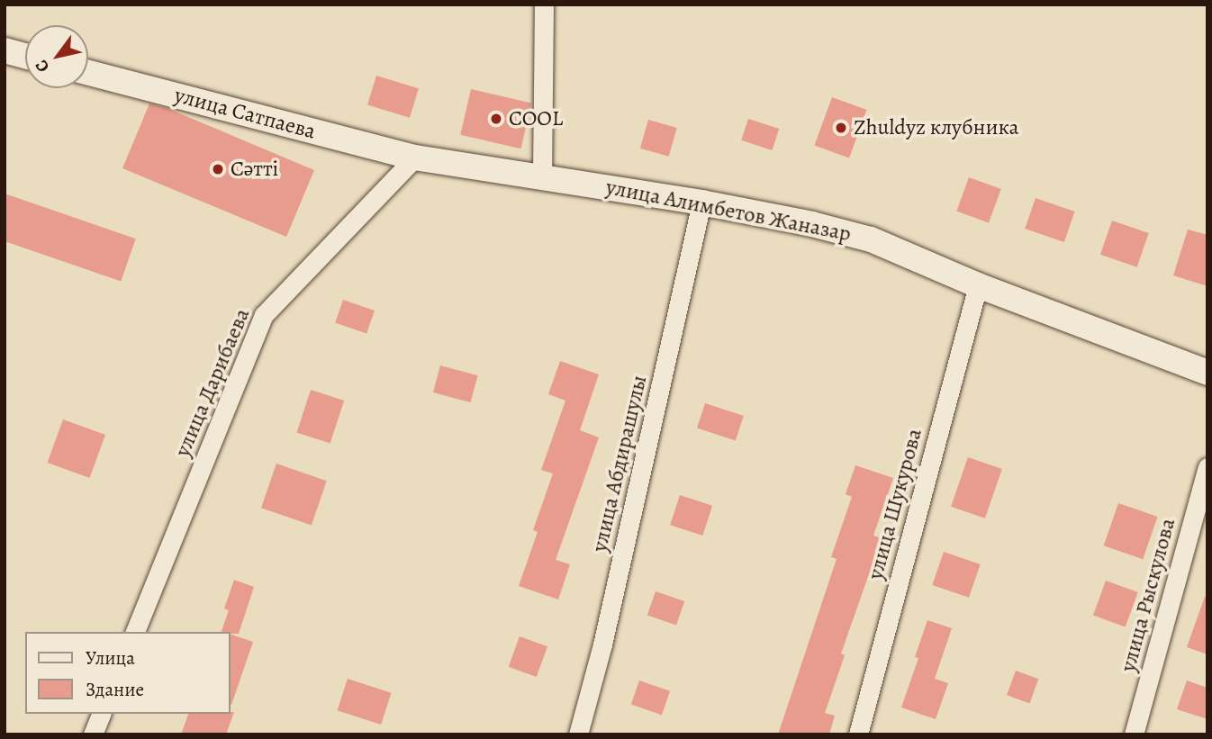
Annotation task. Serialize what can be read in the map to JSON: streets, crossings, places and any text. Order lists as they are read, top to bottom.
{
  "streets": {
    "street": [
      "улица Сатпаева",
      "улица Алимбетов Жаназар",
      "улица Дарибаева",
      "улица Абдирашулы",
      "улица Шукурова",
      "улица Рыскулова"
    ]
  },
  "crossings": [
    ["улица Сатпаева", "улица Алимбетов Жаназар"],
    ["улица Сатпаева", "улица Дарибаева"],
    ["улица Алимбетов Жаназар", "улица Дарибаева"],
    ["улица Алимбетов Жаназар", "улица Абдирашулы"],
    ["улица Алимбетов Жаназар", "улица Шукурова"]
  ],
  "places": ["COOL", "Zhuldyz клубника", "Сәтті"],
  "legend": ["Улица", "Здание"],
  "north": "bottom left"
}
